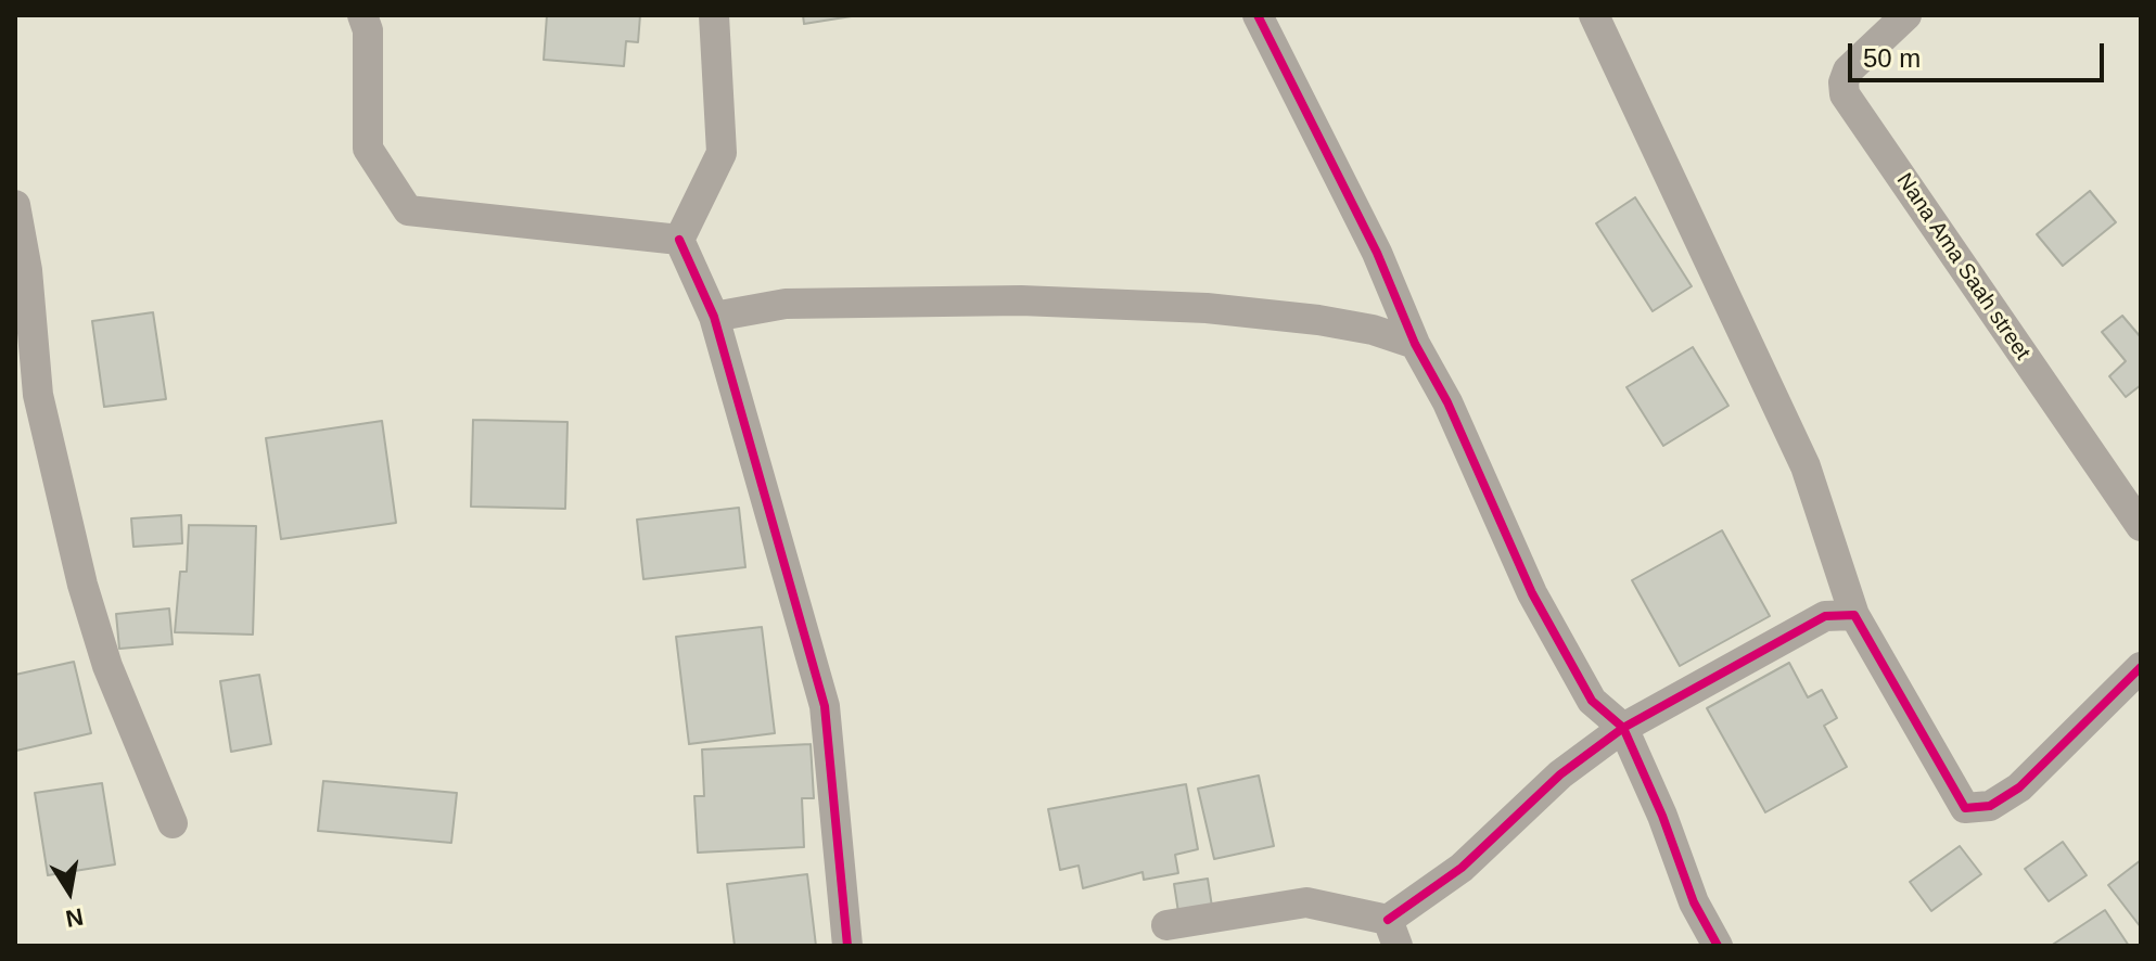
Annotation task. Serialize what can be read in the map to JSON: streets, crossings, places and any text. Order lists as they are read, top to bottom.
{
  "streets": {
    "street": ["Nana Ama Saah street"]
  },
  "scale_bar": "50 m",
  "north": "bottom"
}
